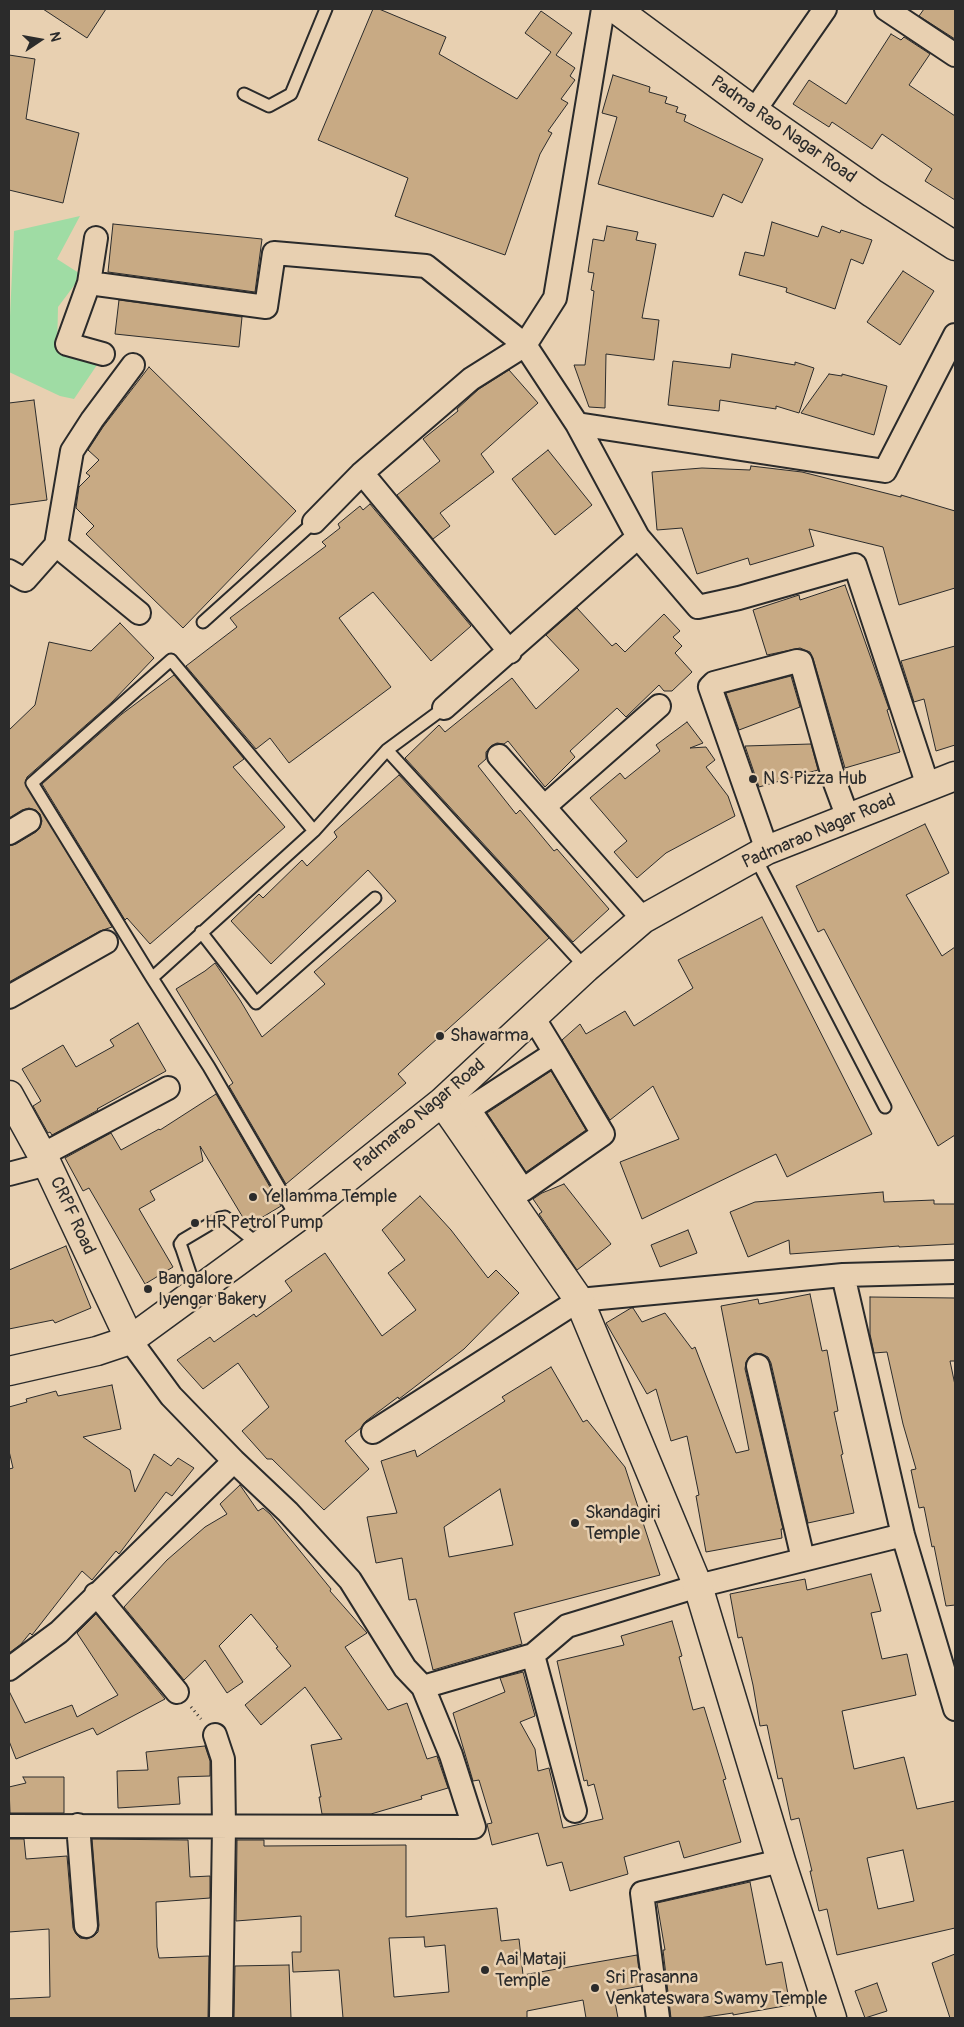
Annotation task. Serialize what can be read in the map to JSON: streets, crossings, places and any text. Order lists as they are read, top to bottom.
{
  "streets": {
    "street": ["Padma Rao Nagar Road", "Padmarao Nagar Road", "CRPF Road"]
  },
  "crossings": [
    ["Padmarao Nagar Road", "CRPF Road"]
  ],
  "places": [
    "N S Pizza Hub",
    "Shawarma",
    "Yellamma Temple",
    "HP Petrol Pump",
    "Bangalore Iyengar Bakery",
    "Skandagiri Temple",
    "Aai Mataji Temple",
    "Sri Prasanna Venkateswara Swamy Temple"
  ],
  "north": "right"
}
